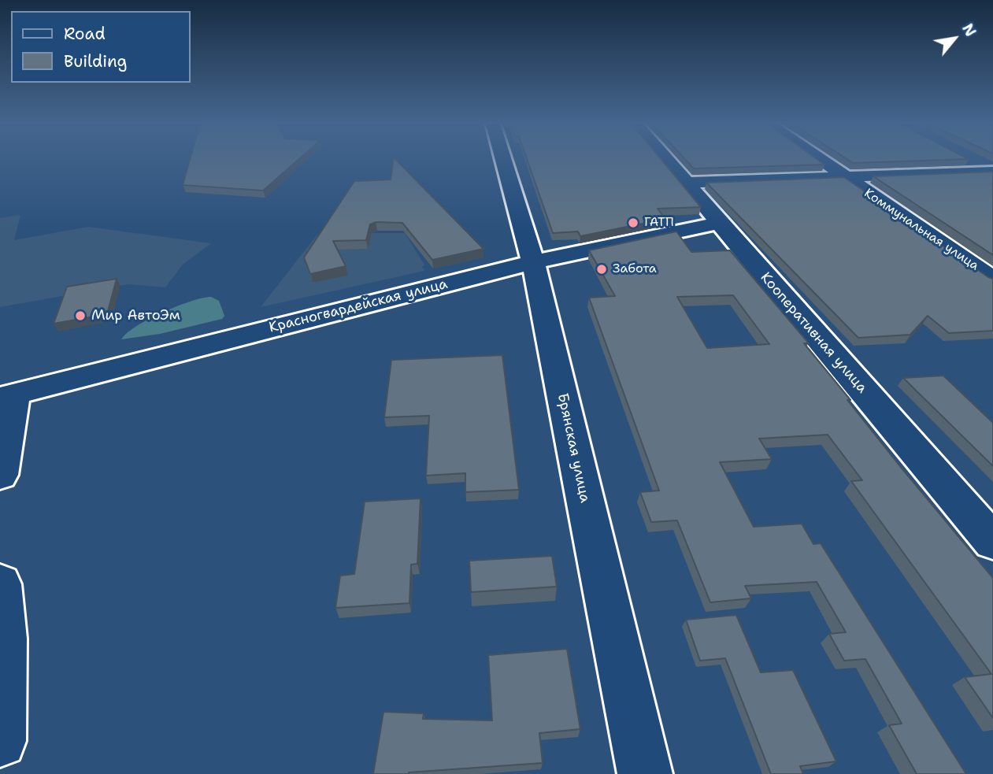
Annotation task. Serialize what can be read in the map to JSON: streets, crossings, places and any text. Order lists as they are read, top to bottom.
{
  "streets": {
    "street": [
      "Коммунальная улица",
      "Красногвардейская улица",
      "Кооперативная улица",
      "Брянская улица"
    ]
  },
  "crossings": [
    ["Красногвардейская улица", "Кооперативная улица"],
    ["Красногвардейская улица", "Брянская улица"]
  ],
  "places": ["ГАТП", "Забота", "Мир АвтоЭм"],
  "legend": ["Road", "Building"],
  "north": "top right"
}
